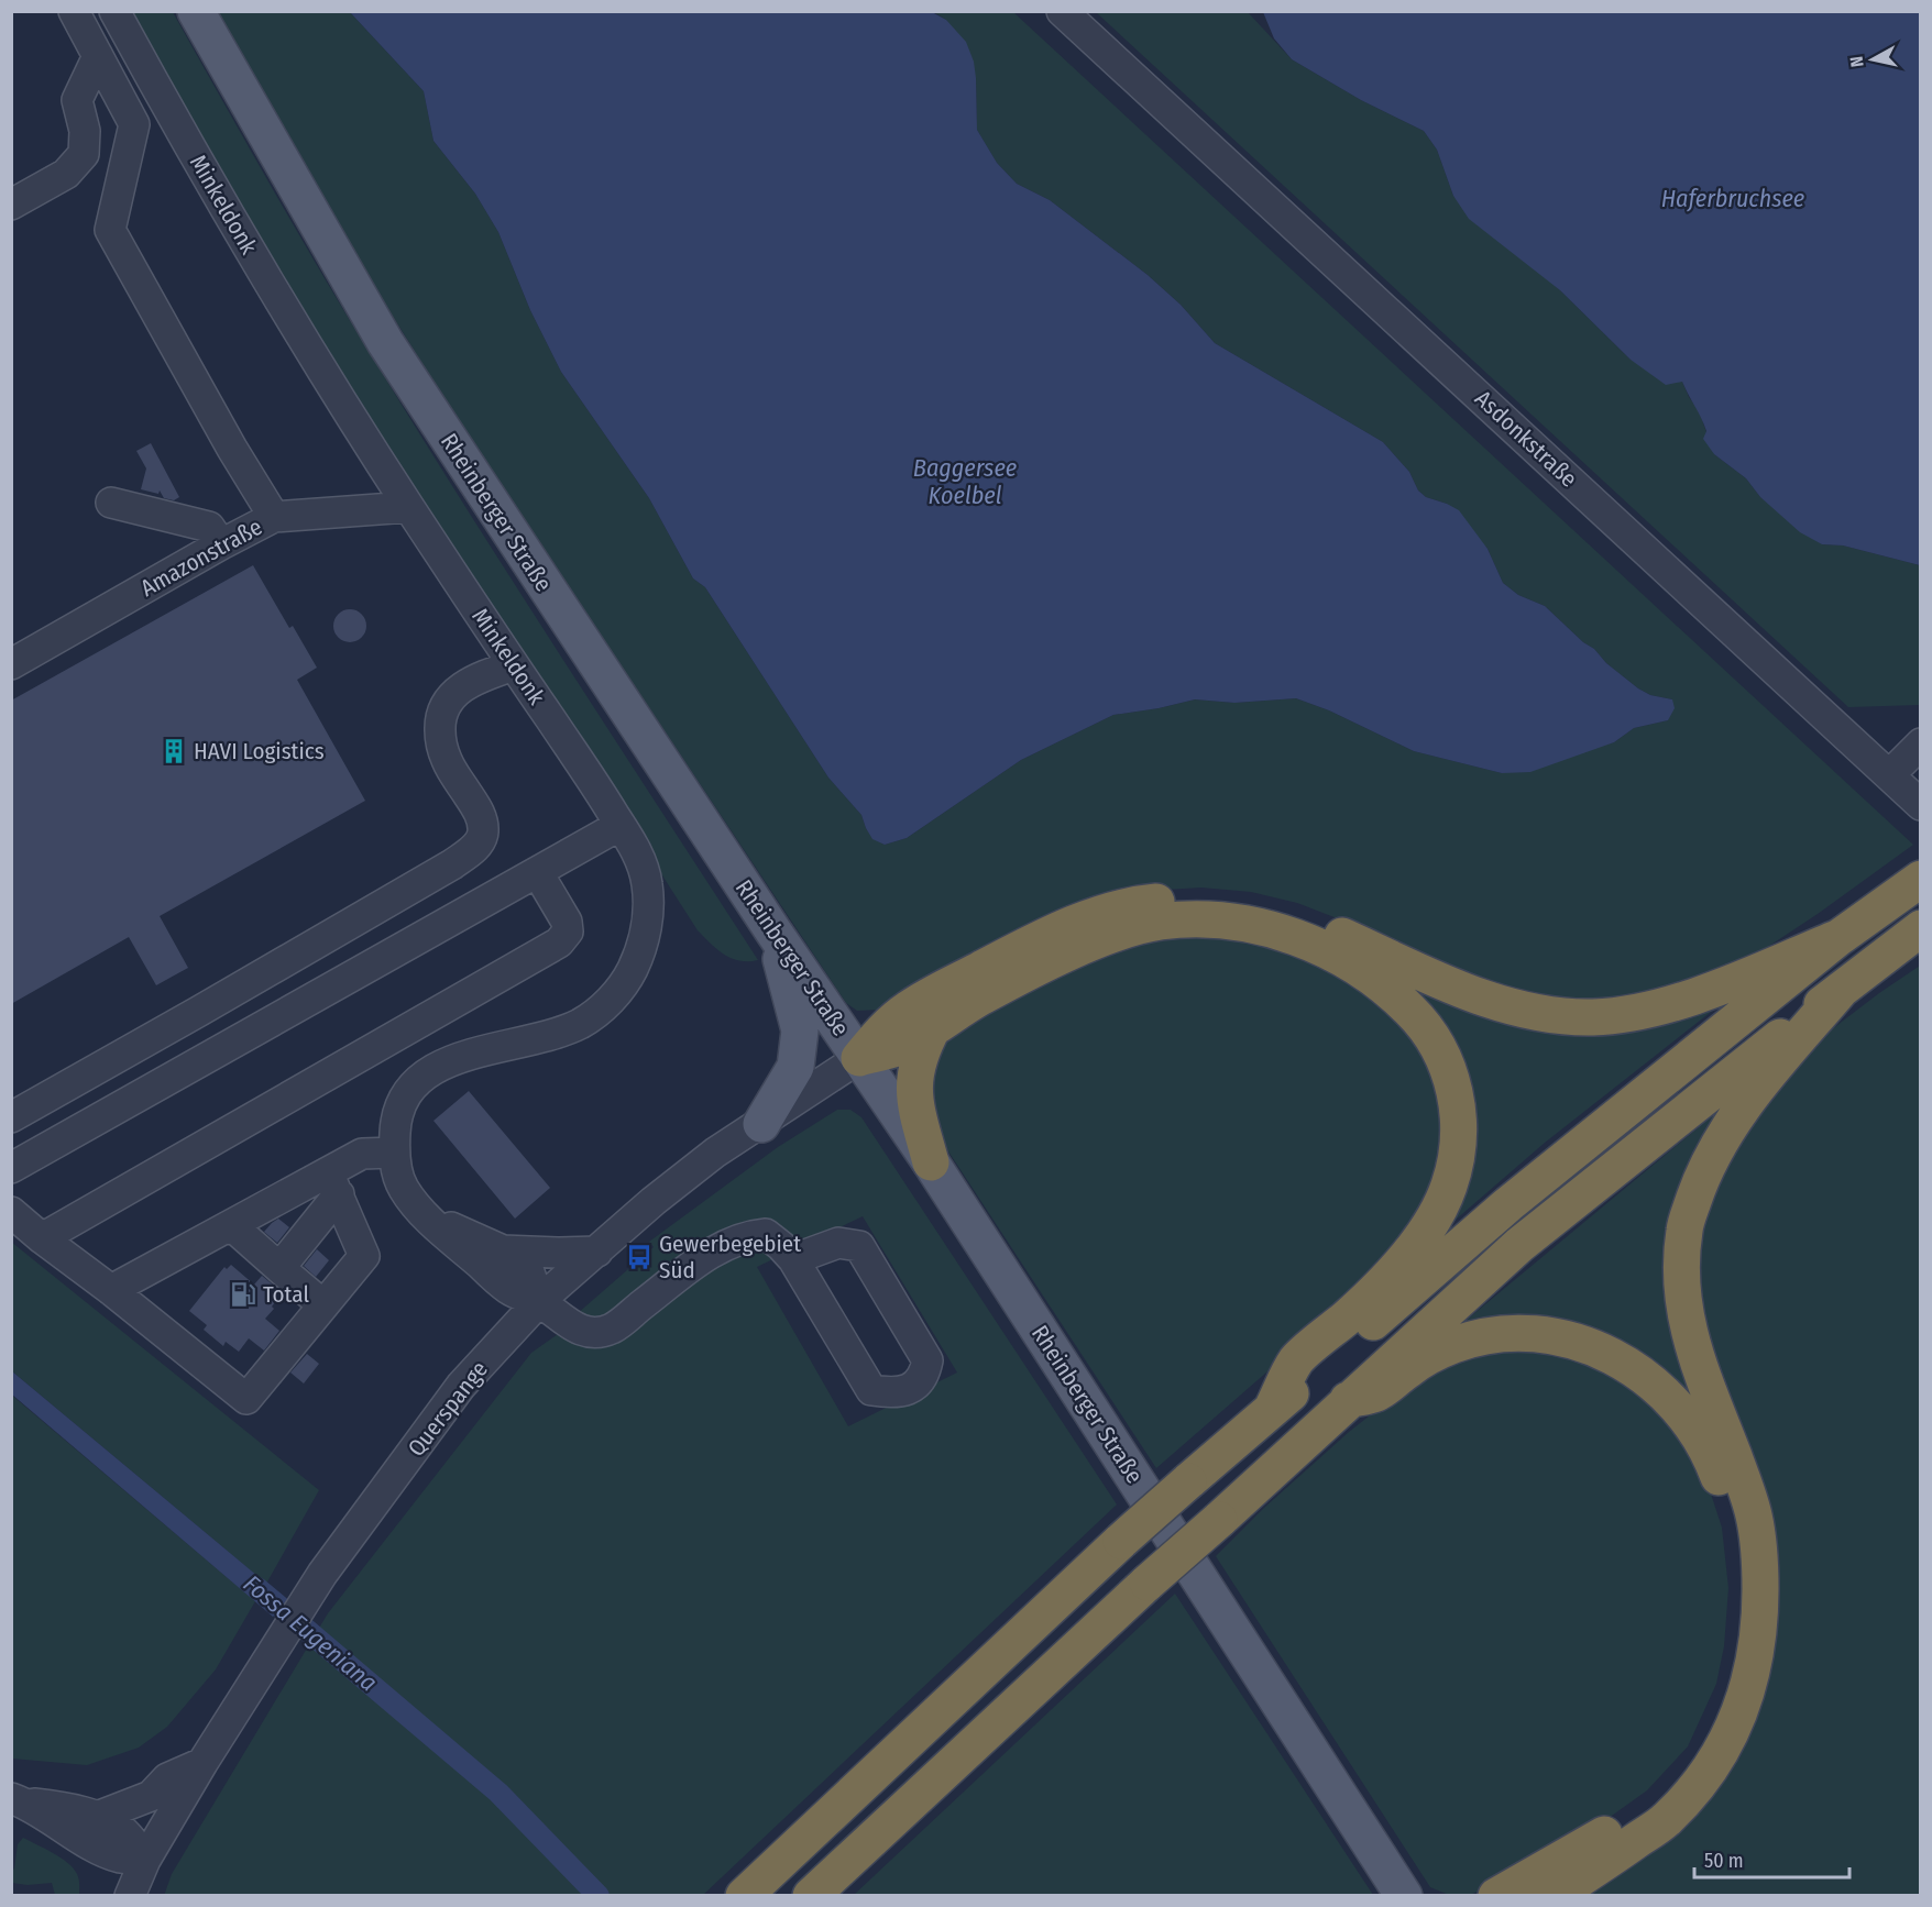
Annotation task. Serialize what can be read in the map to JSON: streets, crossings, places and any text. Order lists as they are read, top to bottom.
{
  "streets": {
    "main road": ["Rheinberger Straße"],
    "street": [
      "Minkeldonk",
      "Asdonkstraße",
      "Amazonstraße",
      "Querspange"
    ]
  },
  "crossings": [
    ["Minkeldonk", "Amazonstraße"],
    ["Minkeldonk", "Querspange"],
    ["Rheinberger Straße", "Querspange"]
  ],
  "water": ["Haferbruchsee", "Baggersee Koelbel", "Fossa Eugeniana"],
  "places": {
    "building": ["HAVI Logistics"],
    "bus stop": ["Gewerbegebiet Süd"],
    "fuel station": ["Total"]
  },
  "scale_bar": "50 m",
  "north": "left"
}
